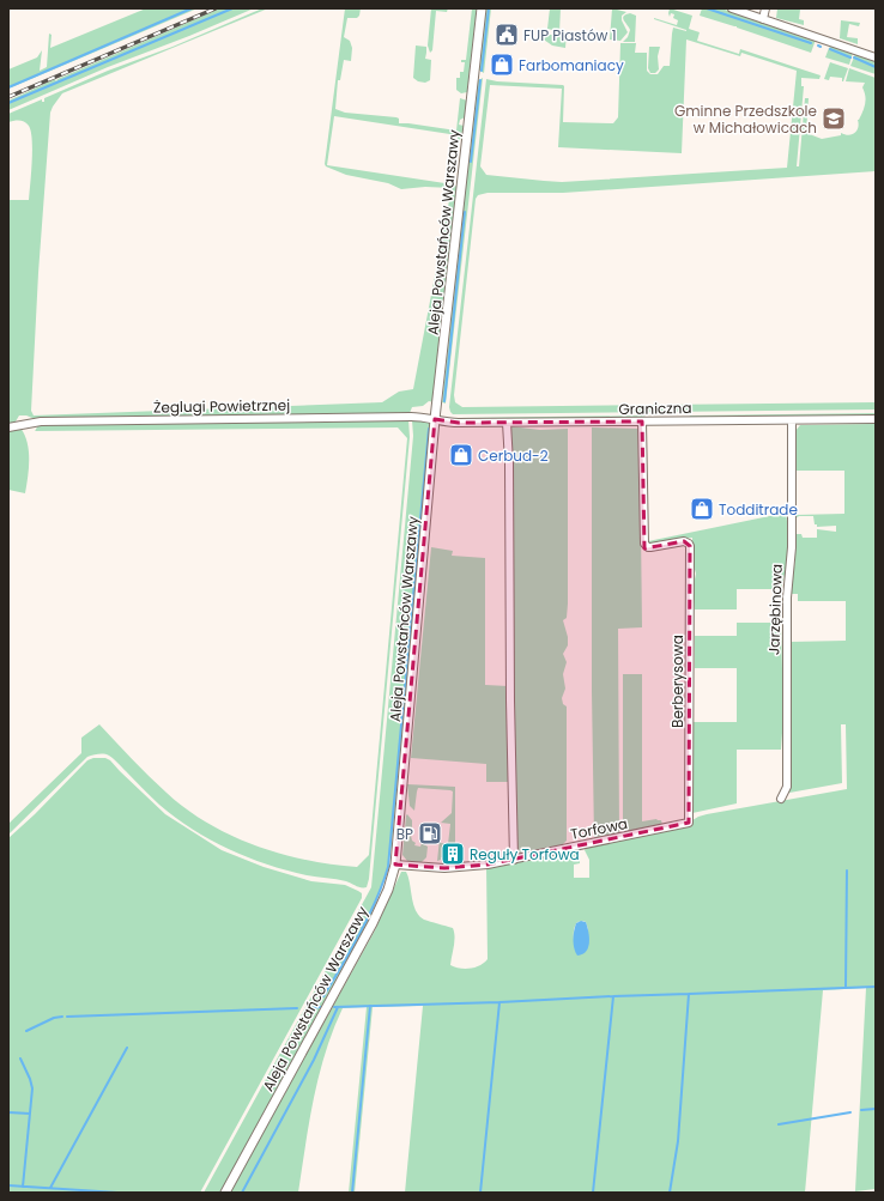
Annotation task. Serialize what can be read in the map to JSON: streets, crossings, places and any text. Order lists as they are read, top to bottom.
{
  "streets": {
    "street": [
      "Aleja Powstańców Warszawy",
      "Żeglugi Powietrznej",
      "Graniczna",
      "Jarzębinowa",
      "Berberysowa",
      "Torfowa"
    ]
  },
  "crossings": [
    ["Aleja Powstańców Warszawy", "Żeglugi Powietrznej"],
    ["Aleja Powstańców Warszawy", "Graniczna"],
    ["Aleja Powstańców Warszawy", "Torfowa"],
    ["Żeglugi Powietrznej", "Graniczna"],
    ["Graniczna", "Jarzębinowa"],
    ["Graniczna", "Berberysowa"],
    ["Berberysowa", "Torfowa"]
  ],
  "places": {
    "public building": ["FUP Piastów 1"],
    "shop": ["Farbomaniacy", "Cerbud-2", "Todditrade"],
    "school or university": ["Gminne Przedszkole w Michałowicach"],
    "fuel station": ["BP"],
    "building": ["Reguły Torfowa"]
  }
}
